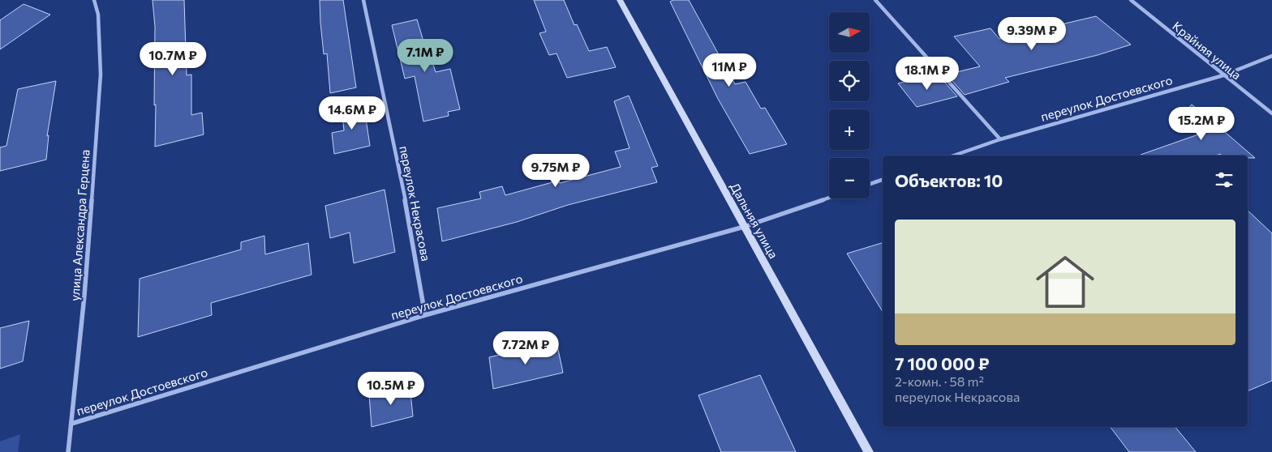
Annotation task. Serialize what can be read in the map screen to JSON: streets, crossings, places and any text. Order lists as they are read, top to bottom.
{
  "streets": {
    "main road": ["Дальняя улица"],
    "street": [
      "Крайняя улица",
      "переулок Достоевского",
      "переулок Некрасова",
      "улица Александра Герцена"
    ]
  },
  "crossings": [
    ["Крайняя улица", "переулок Достоевского"],
    ["переулок Достоевского", "переулок Некрасова"],
    ["переулок Достоевского", "Дальняя улица"],
    ["переулок Достоевского", "улица Александра Герцена"]
  ],
  "north": "right",
  "page": {
    "map_buttons": ["+", "−"],
    "price": [
      "9.39M ₽",
      "7.1M ₽",
      "10.7M ₽",
      "11M ₽",
      "18.1M ₽",
      "14.6M ₽",
      "15.2M ₽",
      "9.75M ₽",
      "7.72M ₽",
      "10.5M ₽"
    ],
    "heading": "Объектов: 10",
    "list": [
      {
        "name": "7 100 000 ₽",
        "note": "2-комн. · 58 m² · переулок Некрасова"
      }
    ]
  }
}
